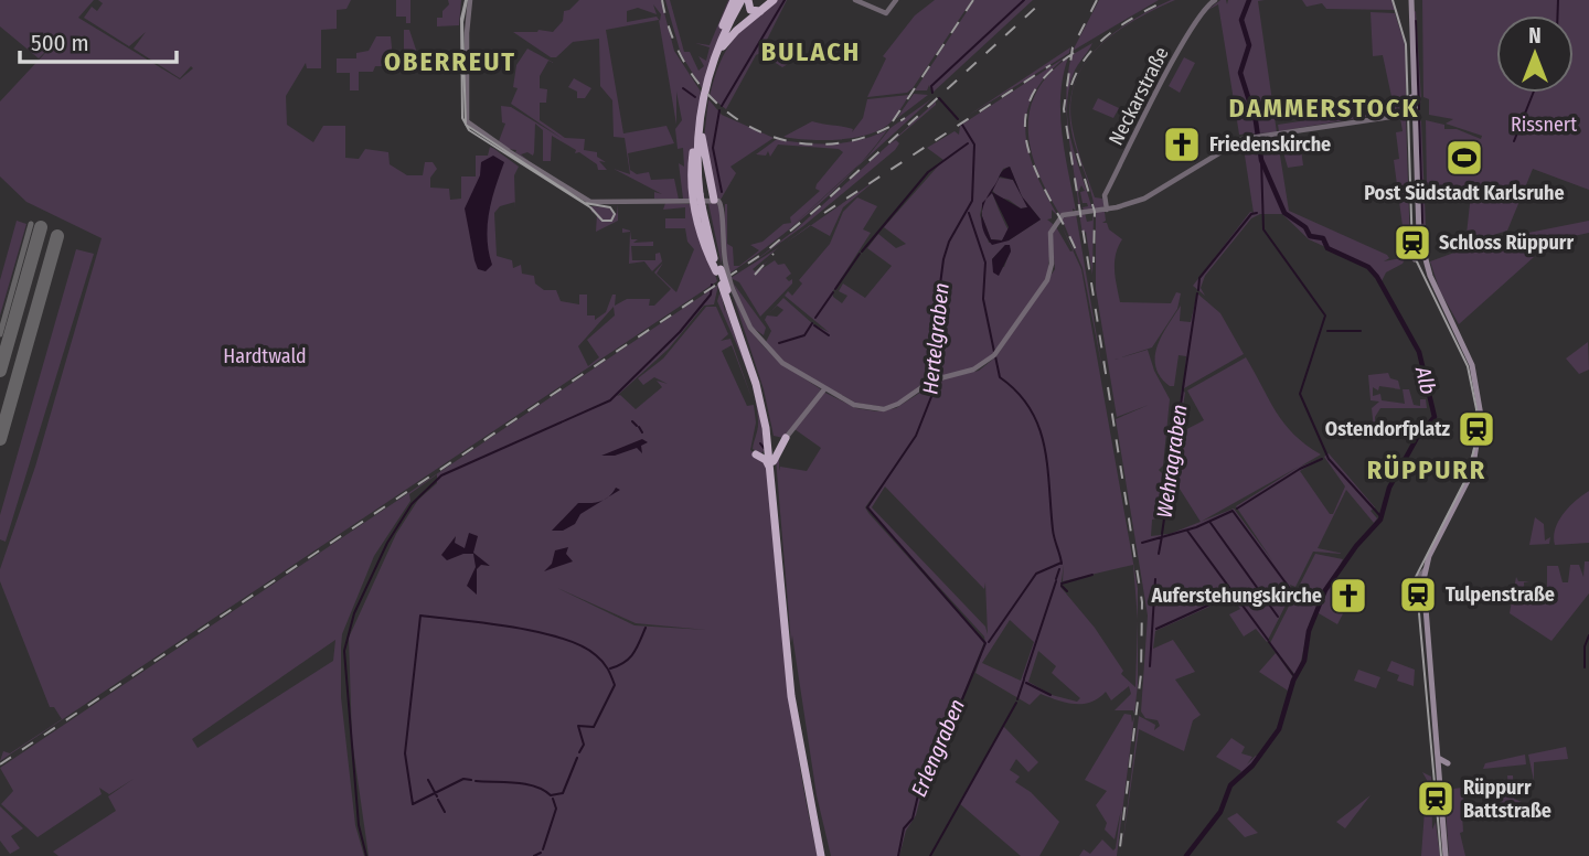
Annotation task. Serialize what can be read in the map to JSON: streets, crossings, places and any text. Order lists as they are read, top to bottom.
{
  "streets": {
    "street": ["Neckarstraße"]
  },
  "districts": [
    "BULACH",
    "OBERREUT",
    "DAMMERSTOCK",
    "RÜPPURR"
  ],
  "water": [
    "Hertelgraben",
    "Alb",
    "Wehragraben",
    "Erlengraben"
  ],
  "parks": ["Rissnert", "Hardtwald"],
  "places": {
    "church": ["Friedenskirche", "Auferstehungskirche"],
    "sports": ["Post Südstadt Karlsruhe"],
    "station": [
      "Schloss Rüppurr",
      "Ostendorfplatz",
      "Tulpenstraße",
      "Rüppurr Battstraße"
    ]
  },
  "scale_bar": "500 m",
  "north": "top"
}
